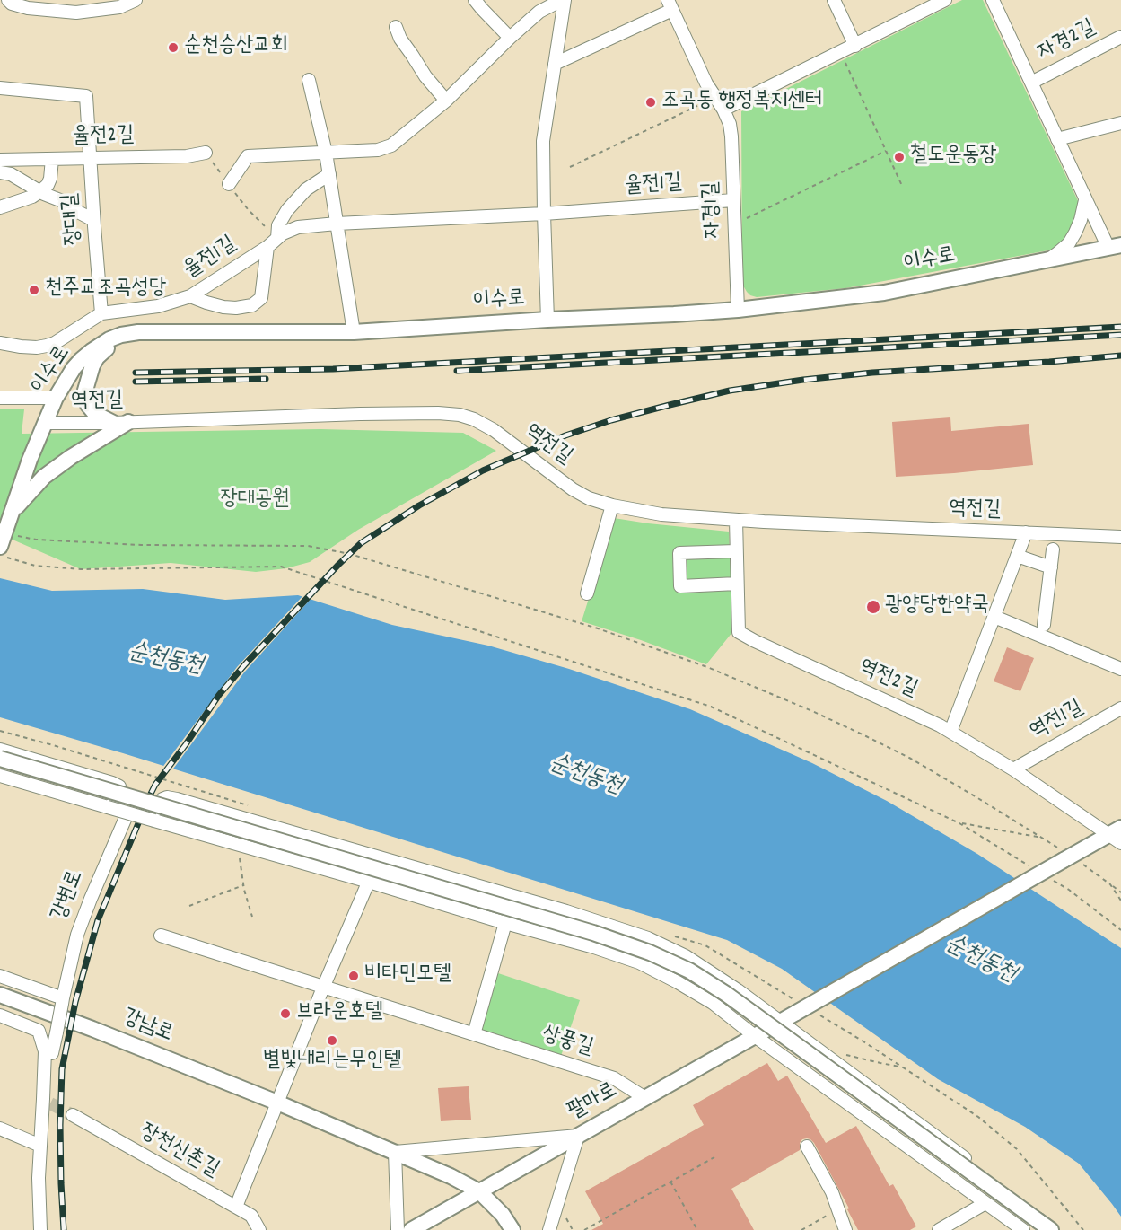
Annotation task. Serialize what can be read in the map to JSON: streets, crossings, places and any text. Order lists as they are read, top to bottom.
{
  "streets": {
    "main road": ["이수로", "강남로", "팔마로"],
    "street": [
      "자경2길",
      "율전2길",
      "율전1길",
      "자경1길",
      "장대길",
      "역전길",
      "역전2길",
      "역전1길",
      "강변로",
      "상풍길",
      "장천신촌길"
    ]
  },
  "crossings": [
    ["자경2길", "이수로"],
    ["율전2길", "장대길"],
    ["율전1길", "자경1길"],
    ["율전1길", "장대길"],
    ["자경1길", "이수로"],
    ["이수로", "역전길"],
    ["역전길", "역전2길"],
    ["역전2길", "역전1길"],
    ["강남로", "팔마로"],
    ["상풍길", "팔마로"]
  ],
  "water": ["순천동천"],
  "parks": ["장대공원"],
  "places": [
    "순천승산교회",
    "조곡동 행정복지센터",
    "철도운동장",
    "천주교조곡성당",
    "광양당한약국",
    "비타민모텔",
    "브라운호텔",
    "별빛내리는무인텔"
  ]
}
